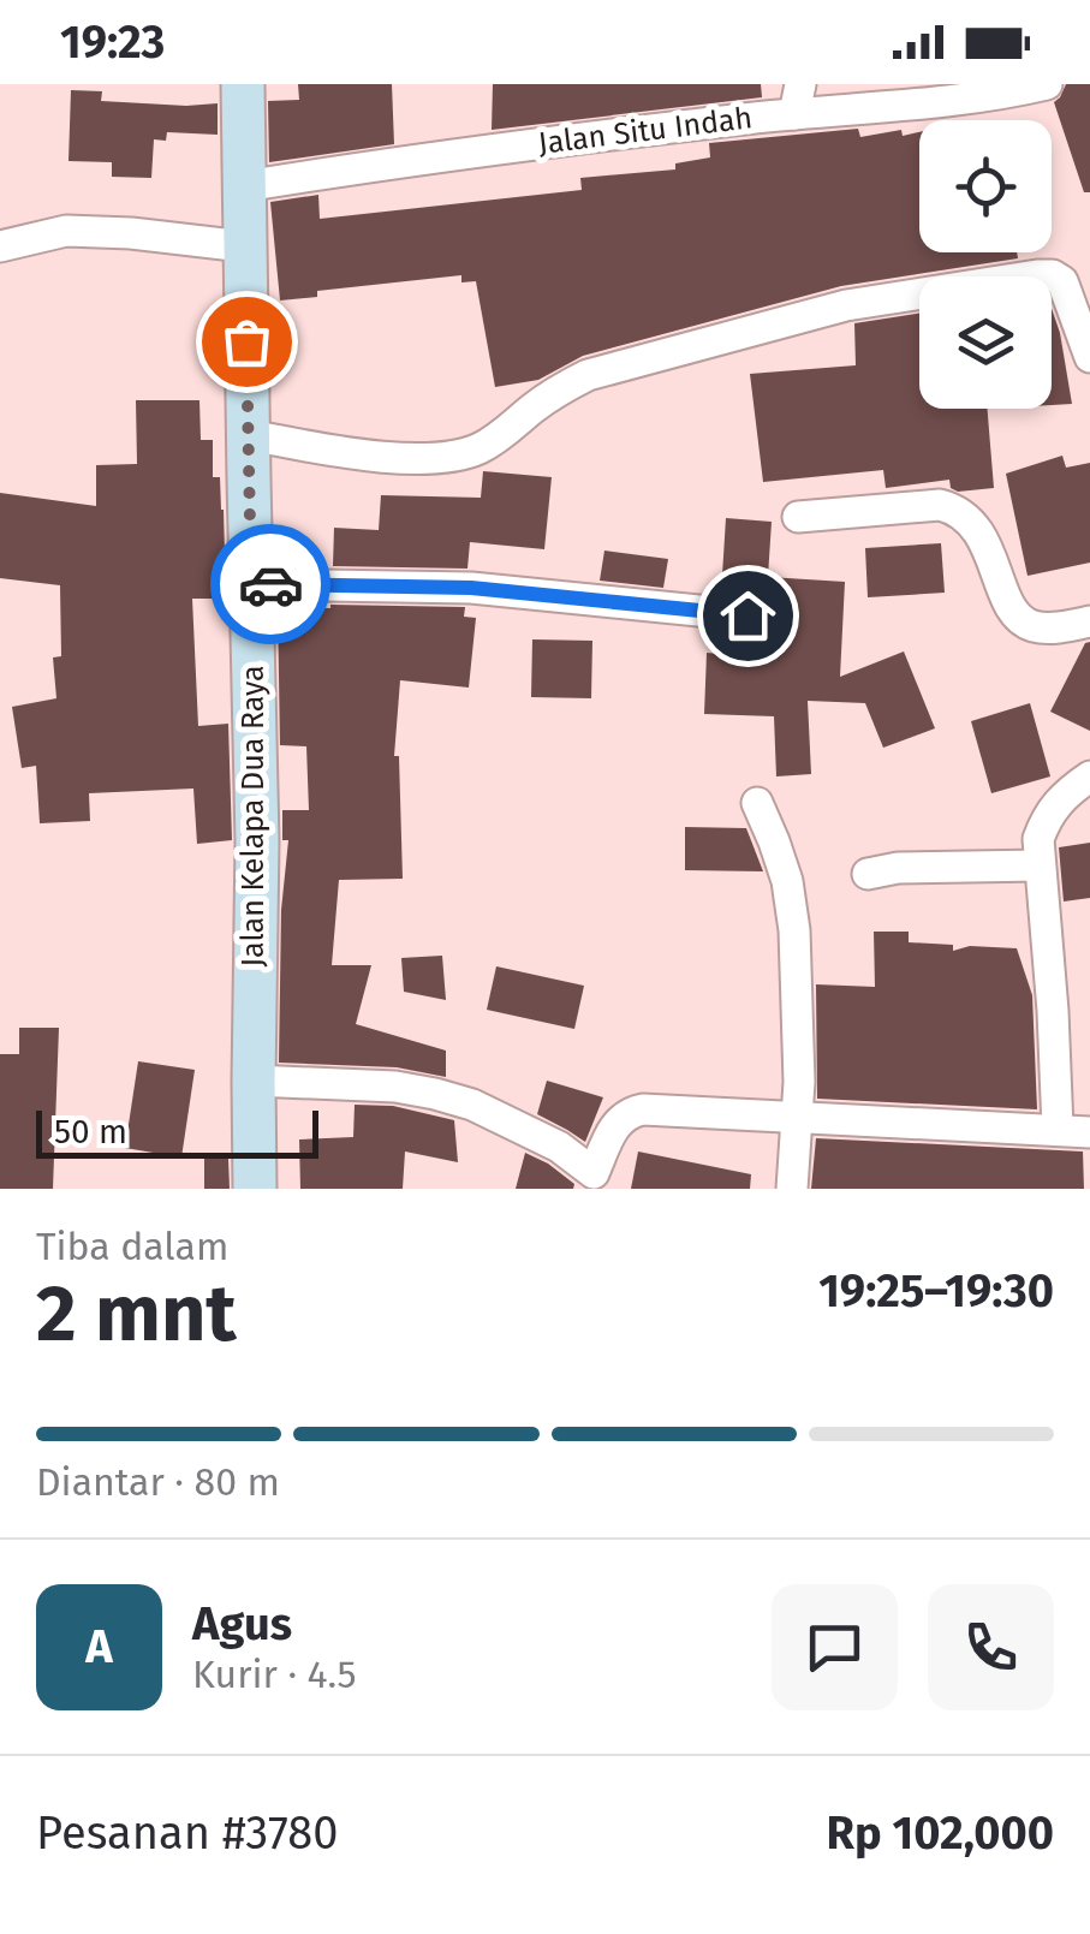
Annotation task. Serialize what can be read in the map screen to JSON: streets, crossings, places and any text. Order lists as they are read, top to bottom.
{
  "streets": {
    "main road": ["Jalan Kelapa Dua Raya"],
    "street": ["Jalan Situ Indah"]
  },
  "crossings": [
    ["Jalan Situ Indah", "Jalan Kelapa Dua Raya"]
  ],
  "scale_bar": "50 m",
  "page": {
    "status": "19:23",
    "scale": "50 m",
    "heading": ["2 mnt", "Tiba dalam", "19:25–19:30"],
    "panel": [
      "Agus",
      "Kurir · 4.5",
      "Pesanan #3780",
      "Rp 102,000"
    ],
    "bar": "Diantar · 80 m",
    "round": "A"
  }
}
